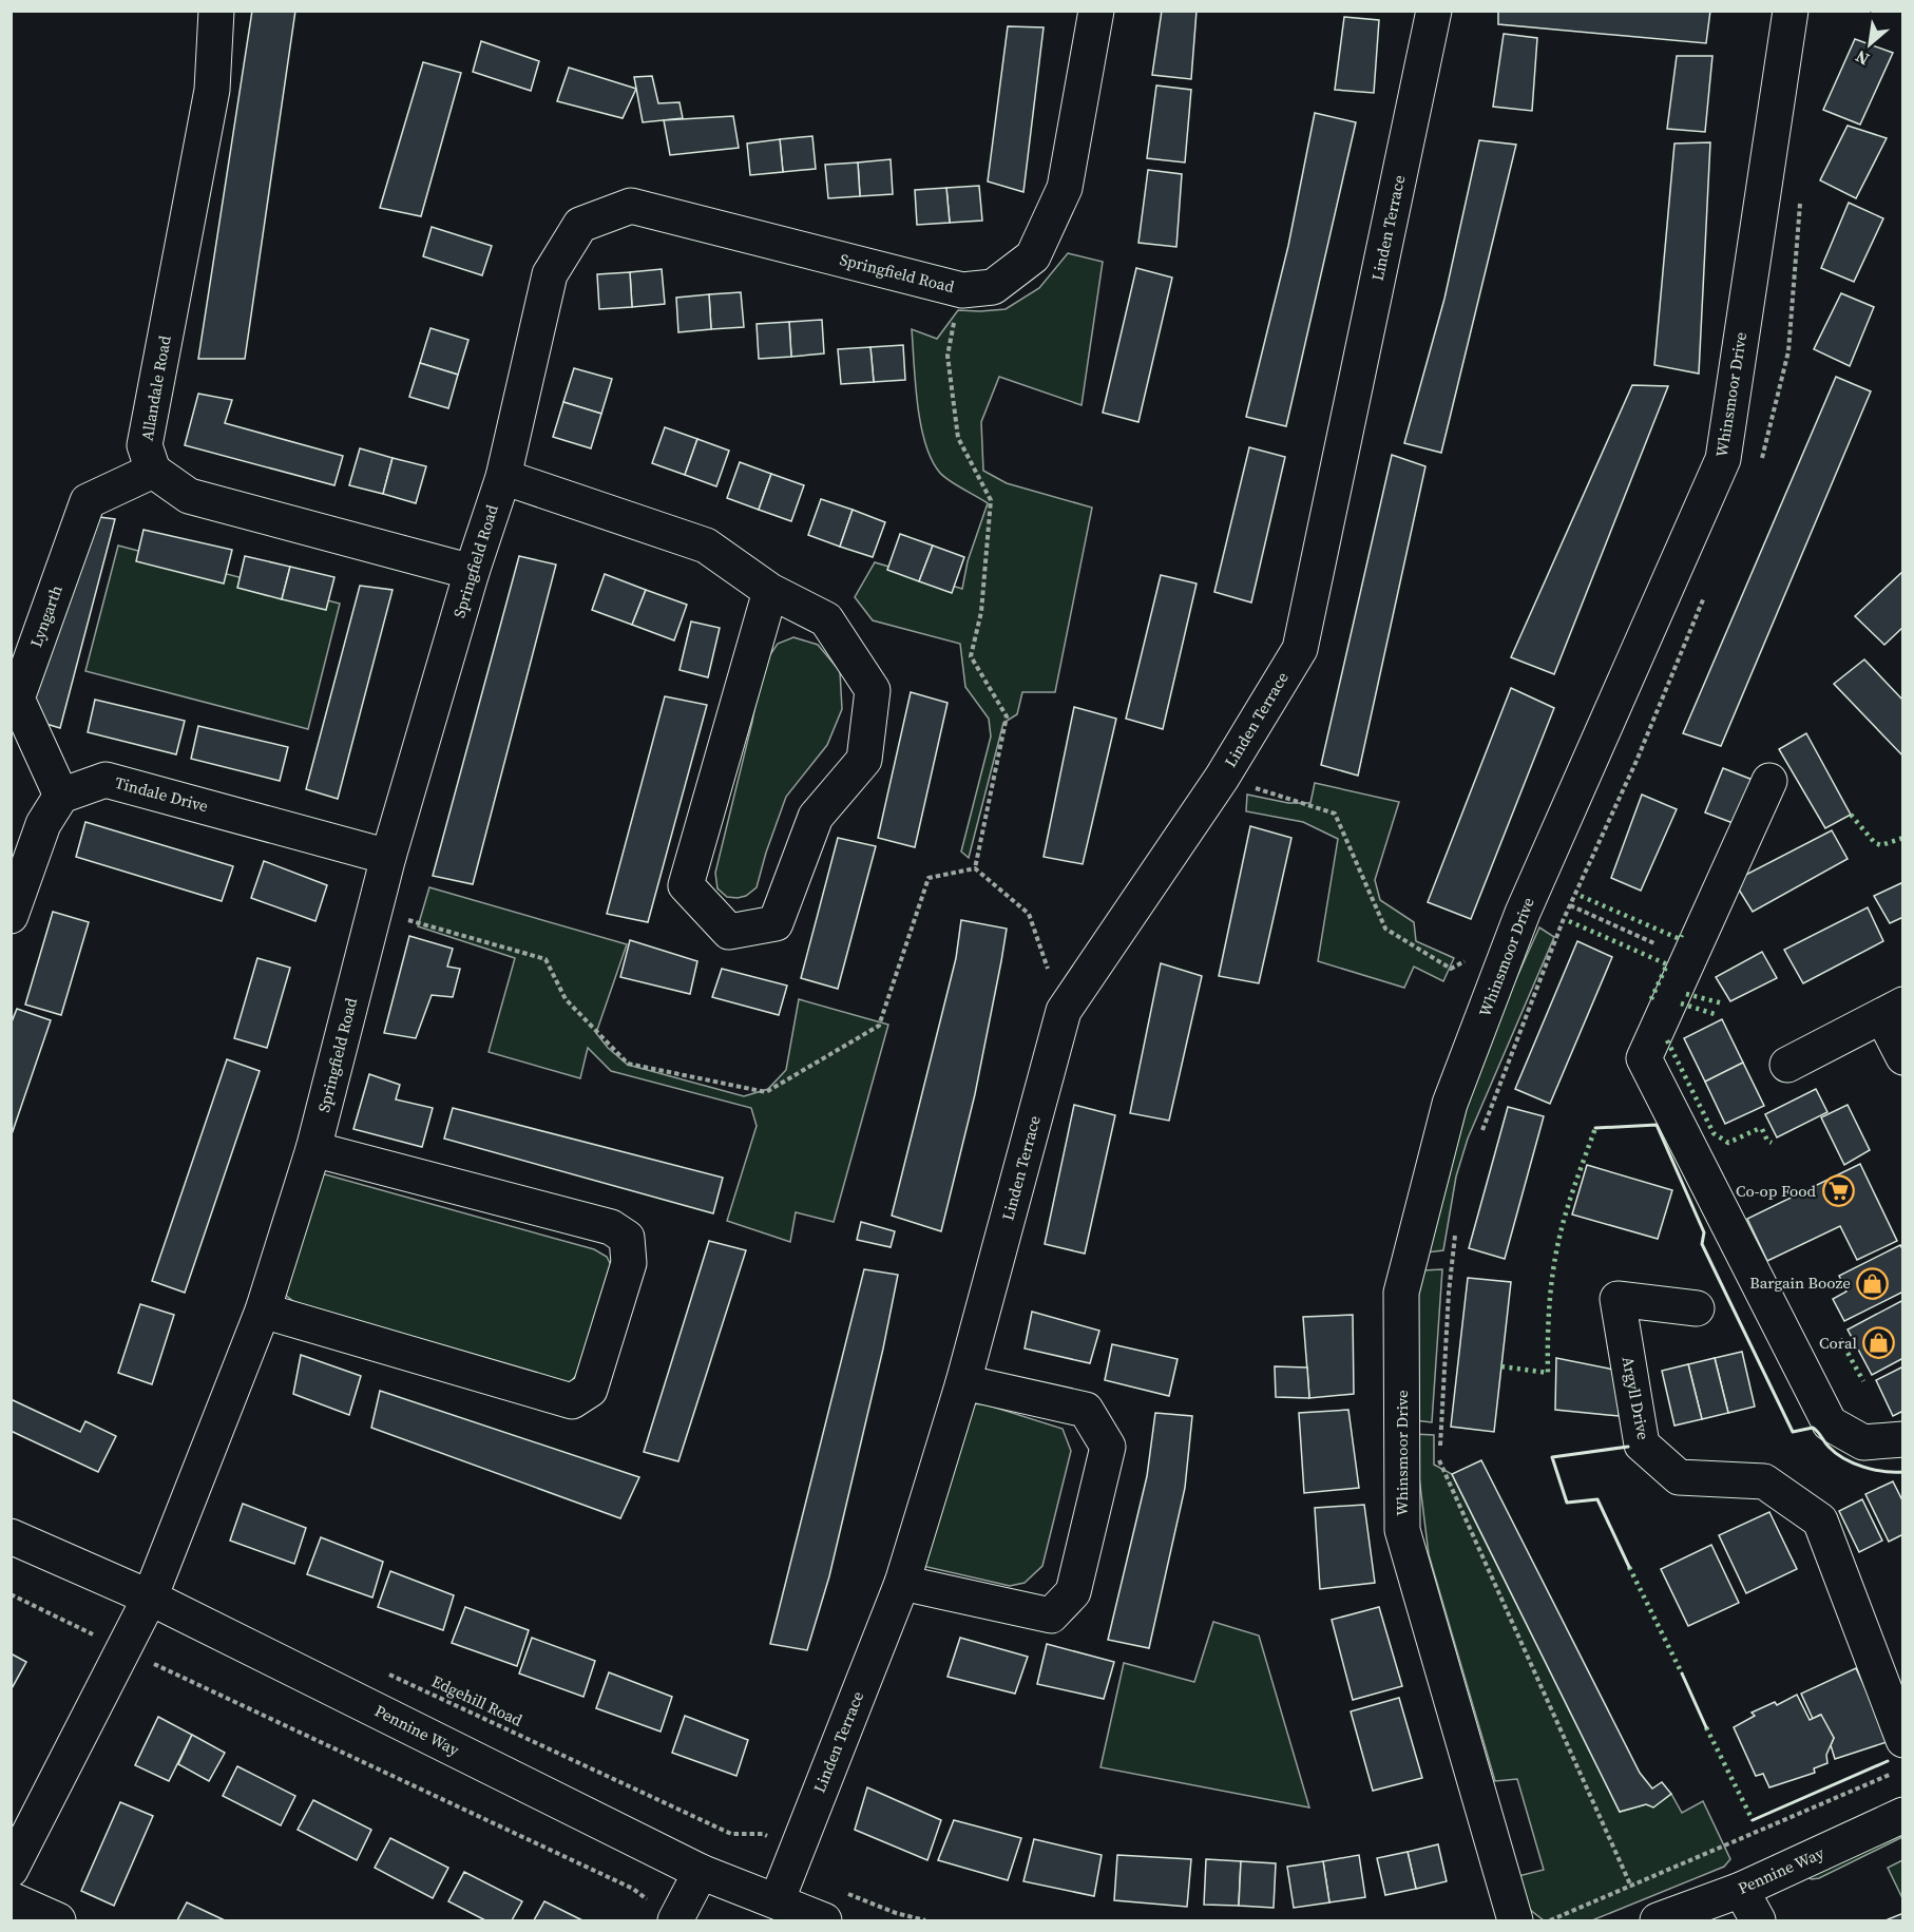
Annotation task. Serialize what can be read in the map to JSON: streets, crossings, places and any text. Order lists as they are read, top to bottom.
{
  "streets": {
    "street": [
      "Linden Terrace",
      "Springfield Road",
      "Allandale Road",
      "Whinsmoor Drive",
      "Lyngarth",
      "Tindale Drive",
      "Argyll Drive",
      "Pennine Way"
    ],
    "path": ["Edgehill Road"]
  },
  "crossings": [
    ["Linden Terrace", "Edgehill Road"],
    ["Linden Terrace", "Pennine Way"],
    ["Springfield Road", "Tindale Drive"],
    ["Springfield Road", "Pennine Way"],
    ["Allandale Road", "Lyngarth"],
    ["Lyngarth", "Tindale Drive"]
  ],
  "places": {
    "supermarket": ["Co-op Food"],
    "shop": ["Bargain Booze", "Coral"]
  },
  "north": "bottom left"
}
